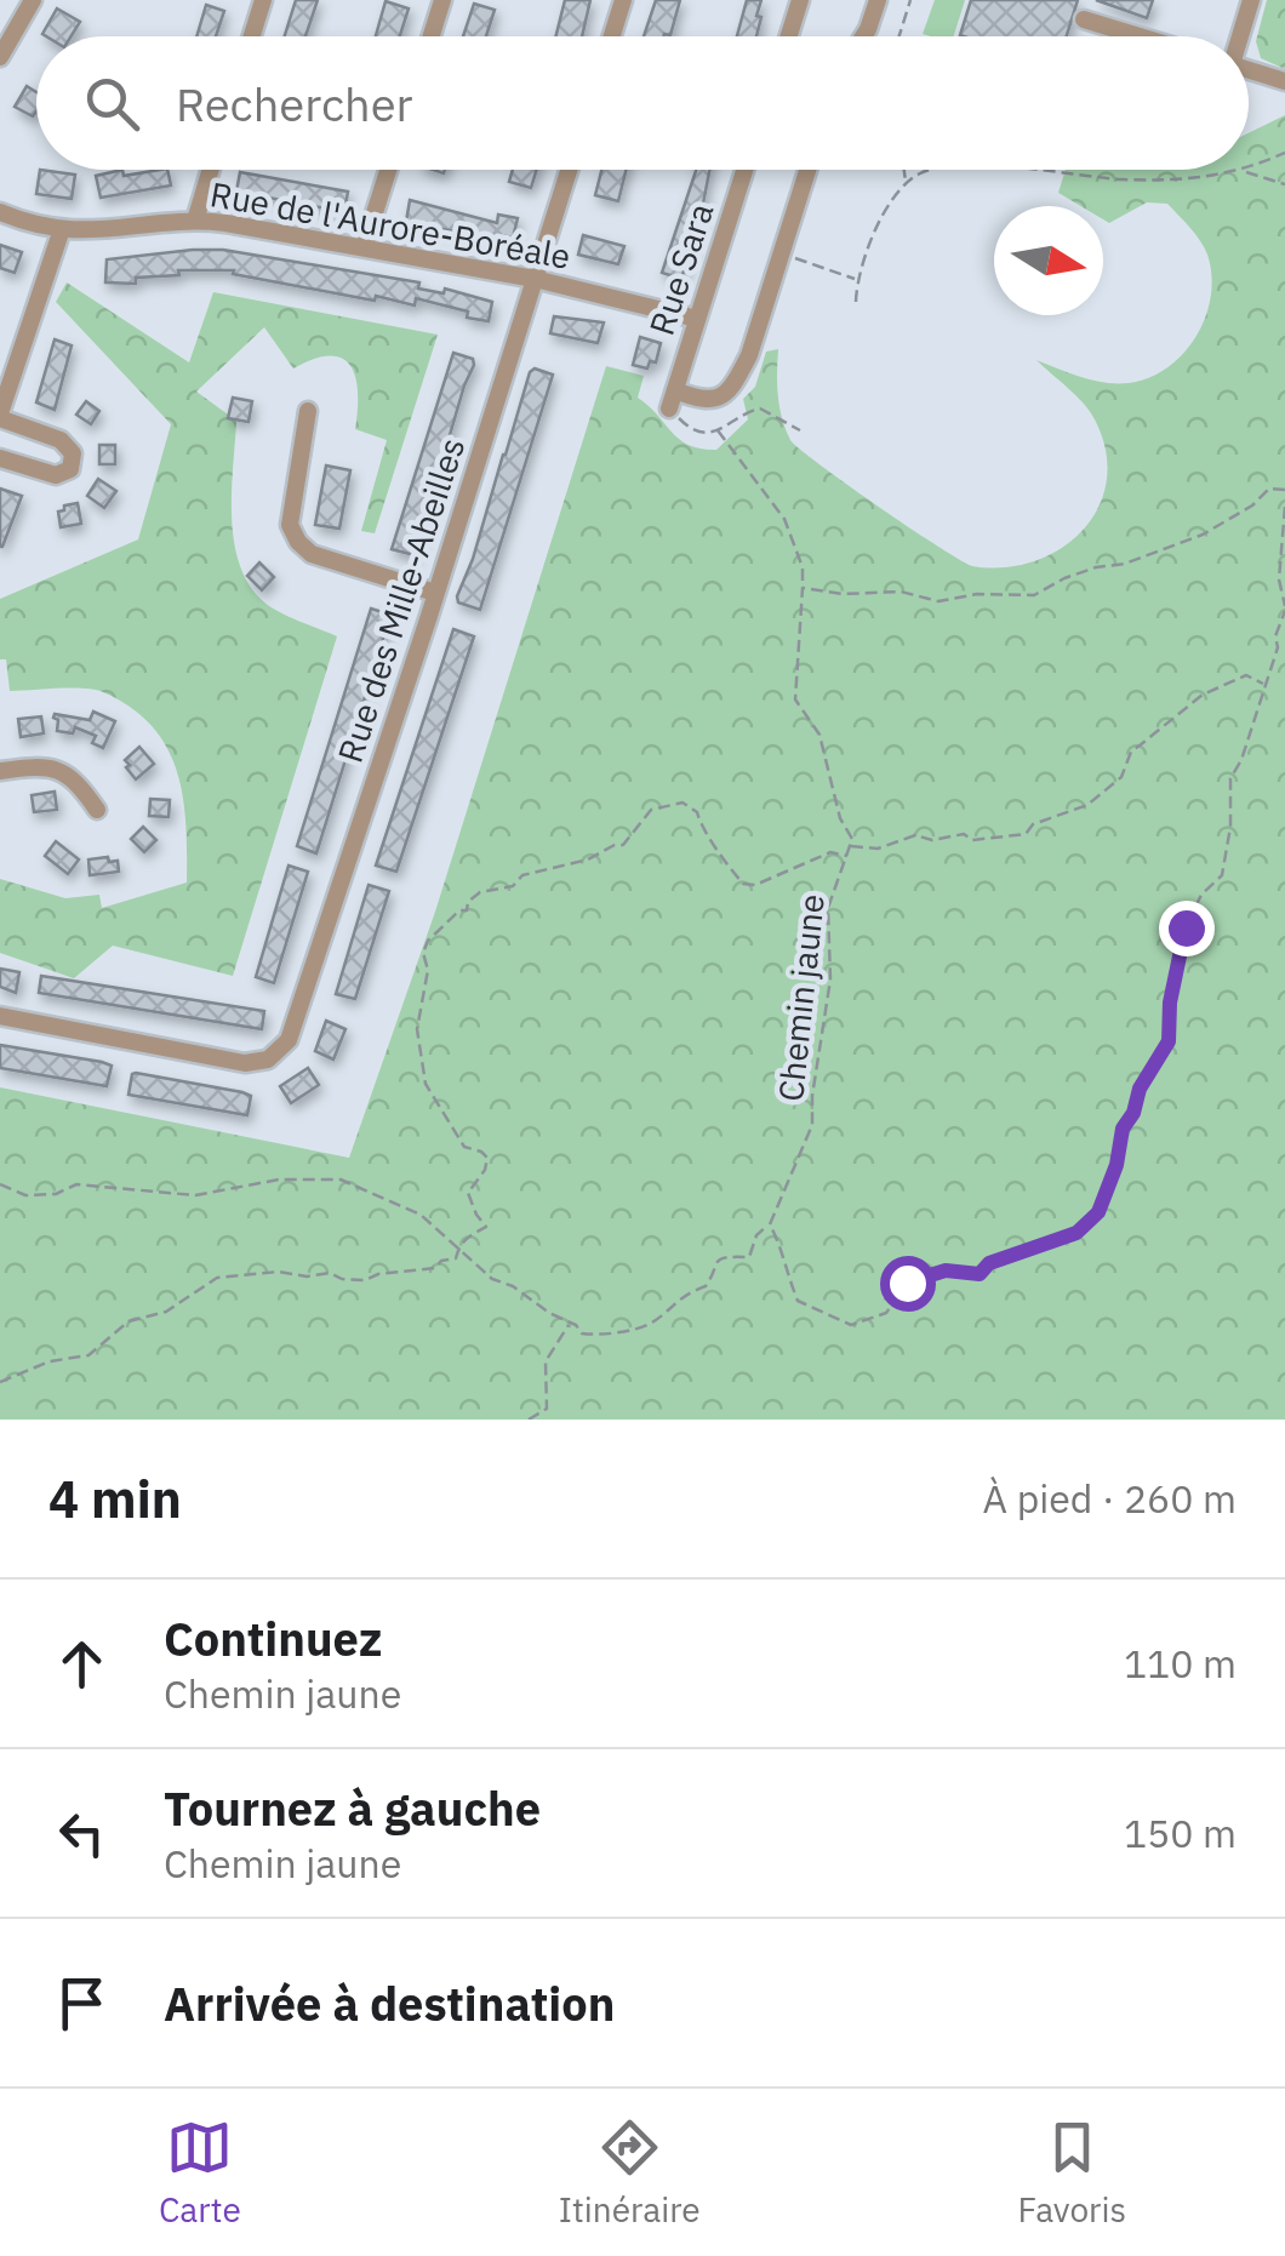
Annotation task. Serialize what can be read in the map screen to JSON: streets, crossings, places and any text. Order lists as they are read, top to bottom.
{
  "streets": {
    "street": ["Rue de l'Aurore-Boréale", "Rue Sara", "Rue des Mille-Abeilles"],
    "path": ["Chemin jaune"]
  },
  "crossings": [
    ["Rue de l'Aurore-Boréale", "Rue Sara"],
    ["Rue de l'Aurore-Boréale", "Rue des Mille-Abeilles"]
  ],
  "north": "right",
  "page": {
    "search": "Rechercher",
    "heading": ["4 min", "À pied · 260 m"],
    "list": [
      ["Continuez", "Chemin jaune", "110 m"],
      ["Tournez à gauche", "Chemin jaune", "150 m"],
      "Arrivée à destination"
    ],
    "nav": ["Carte", "Itinéraire", "Favoris"]
  }
}
